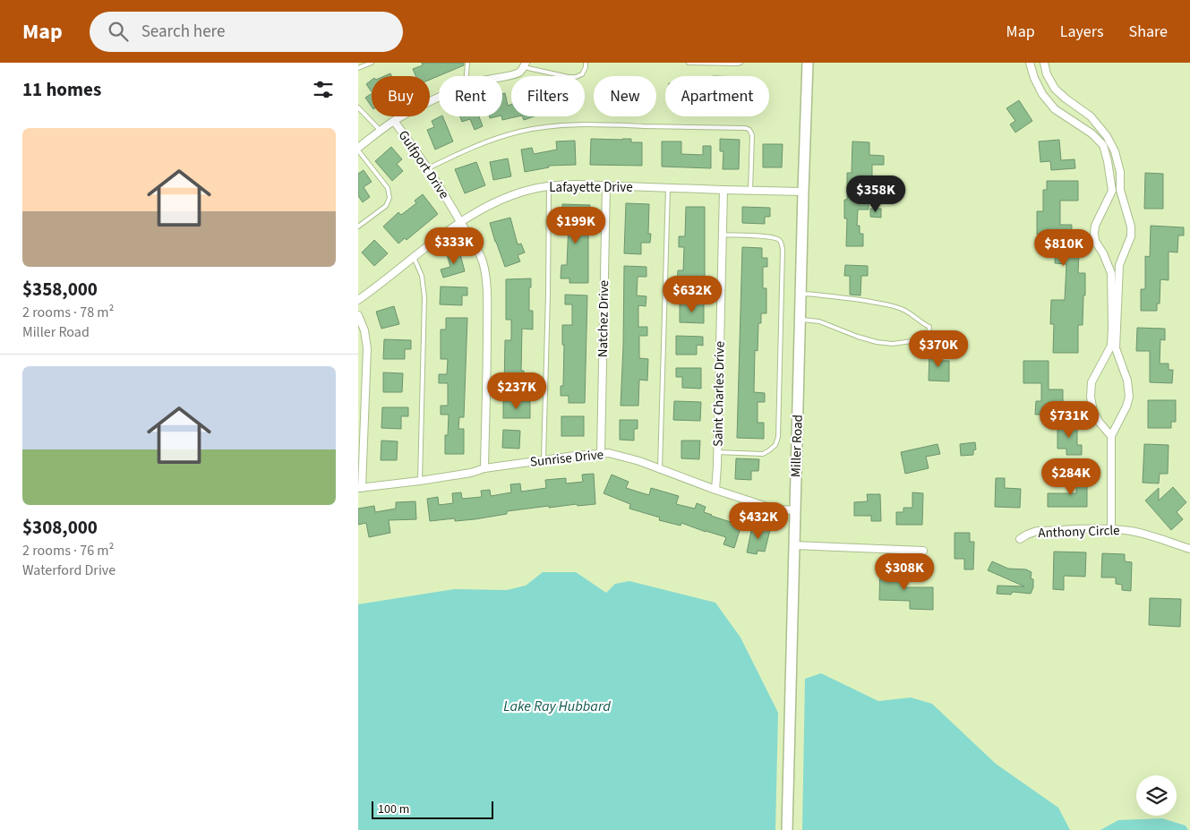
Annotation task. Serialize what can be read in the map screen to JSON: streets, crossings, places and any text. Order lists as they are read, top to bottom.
{
  "streets": {
    "main road": ["Miller Road"],
    "street": [
      "Gulfport Drive",
      "Lafayette Drive",
      "Natchez Drive",
      "Saint Charles Drive",
      "Sunrise Drive",
      "Anthony Circle"
    ]
  },
  "crossings": [
    ["Gulfport Drive", "Lafayette Drive"],
    ["Gulfport Drive", "Sunrise Drive"],
    ["Lafayette Drive", "Natchez Drive"],
    ["Lafayette Drive", "Saint Charles Drive"],
    ["Lafayette Drive", "Miller Road"],
    ["Natchez Drive", "Sunrise Drive"],
    ["Saint Charles Drive", "Sunrise Drive"],
    ["Miller Road", "Sunrise Drive"]
  ],
  "water": ["Lake Ray Hubbard"],
  "scale_bar": "100 m",
  "page": {
    "header": "Map",
    "search": "Search here",
    "nav": ["Map", "Layers", "Share"],
    "heading": "11 homes",
    "chip": [
      "Buy",
      "Rent",
      "Filters",
      "New",
      "Apartment"
    ],
    "list": [
      {
        "name": "$358,000",
        "note": "2 rooms · 78 m² · Miller Road"
      },
      {
        "name": "$308,000",
        "note": "2 rooms · 76 m² · Waterford Drive"
      }
    ],
    "price": [
      "$358K",
      "$199K",
      "$333K",
      "$810K",
      "$632K",
      "$370K",
      "$237K",
      "$731K",
      "$284K",
      "$432K",
      "$308K"
    ],
    "scale": "100 m"
  }
}
